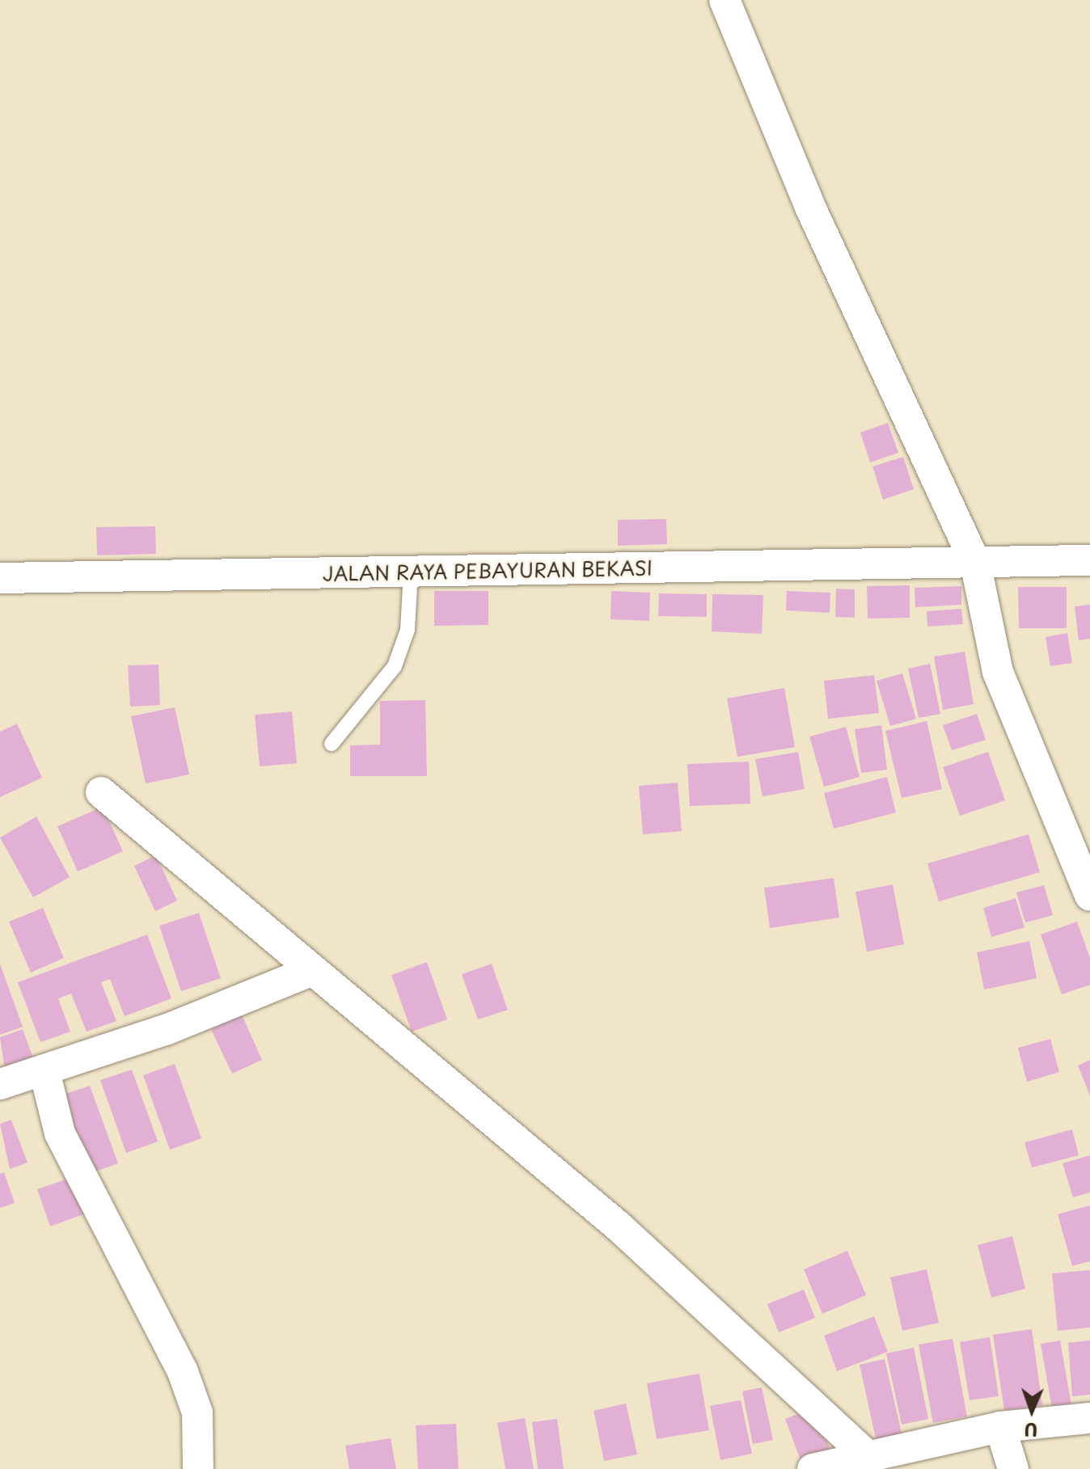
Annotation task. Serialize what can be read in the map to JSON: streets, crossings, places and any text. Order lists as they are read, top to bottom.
{
  "streets": {
    "street": ["JALAN RAYA PEBAYURAN BEKASI"]
  },
  "north": "bottom"
}
